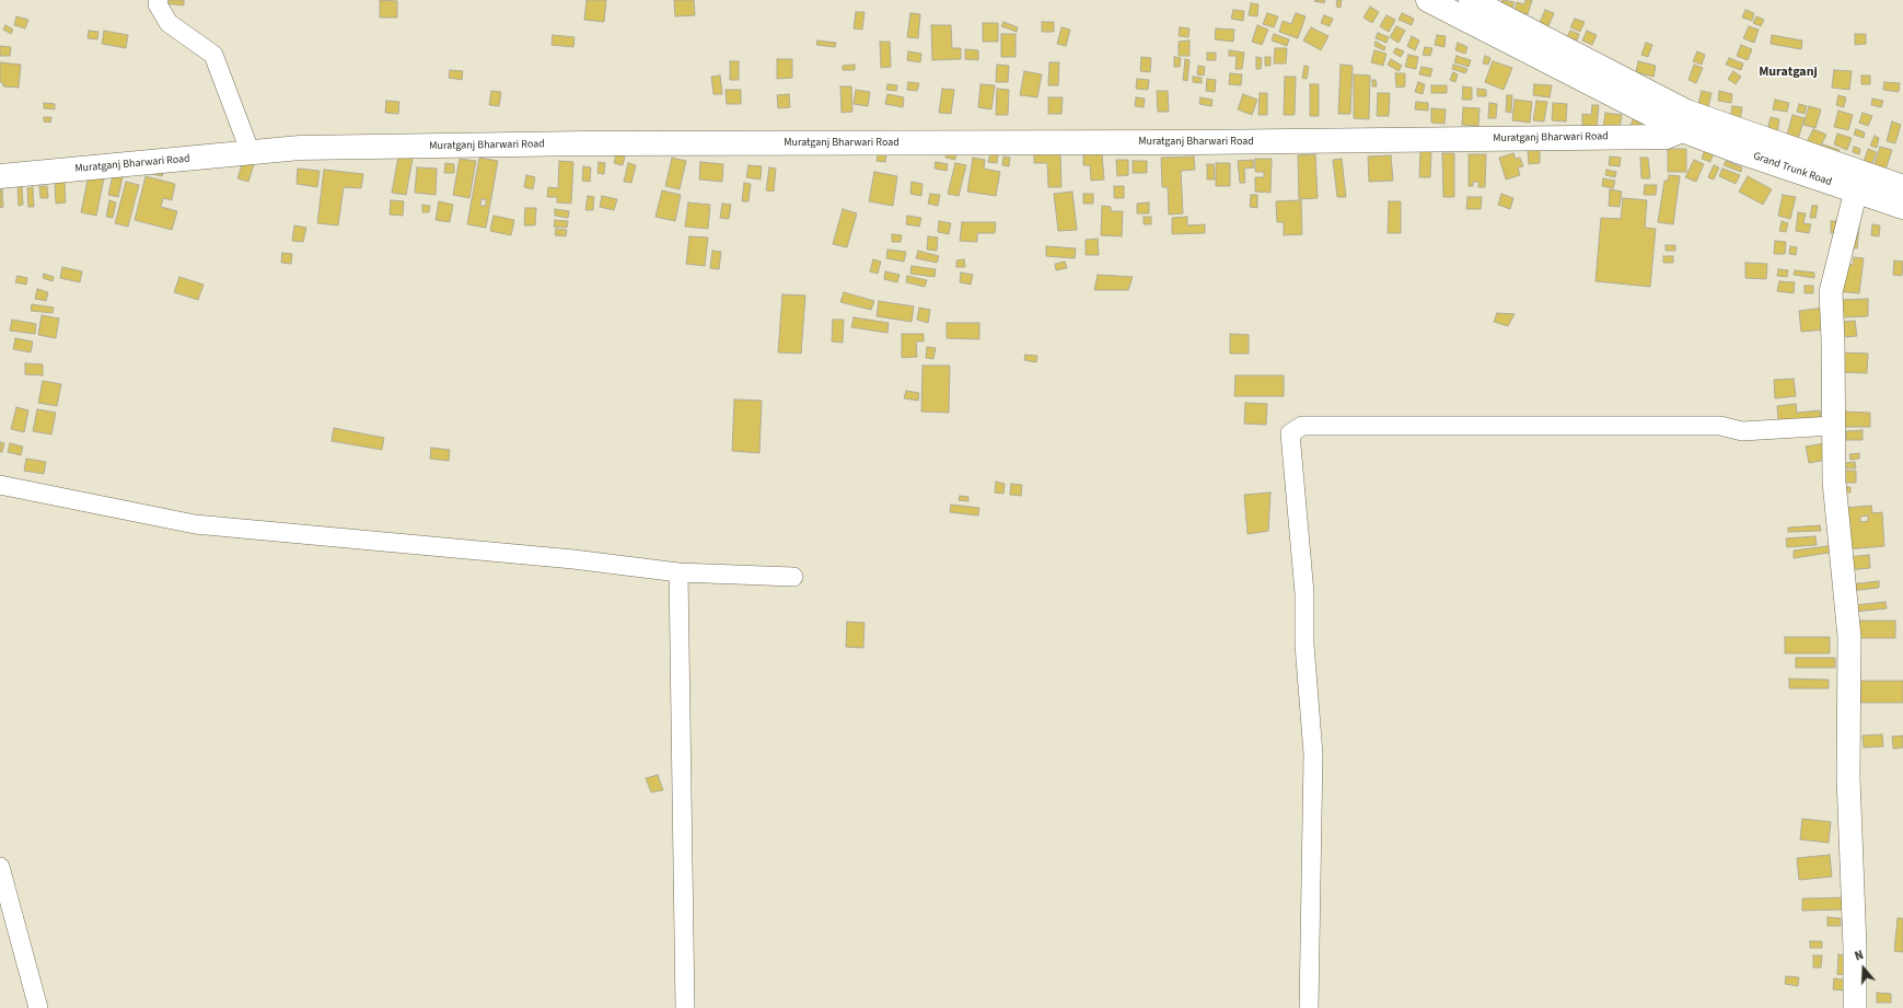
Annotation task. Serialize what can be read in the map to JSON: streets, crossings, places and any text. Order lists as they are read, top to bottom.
{
  "streets": {
    "main road": ["Muratganj Bharwari Road", "Grand Trunk Road"]
  },
  "crossings": [
    ["Muratganj Bharwari Road", "Grand Trunk Road"]
  ],
  "districts": ["Muratganj"],
  "north": "top"
}
